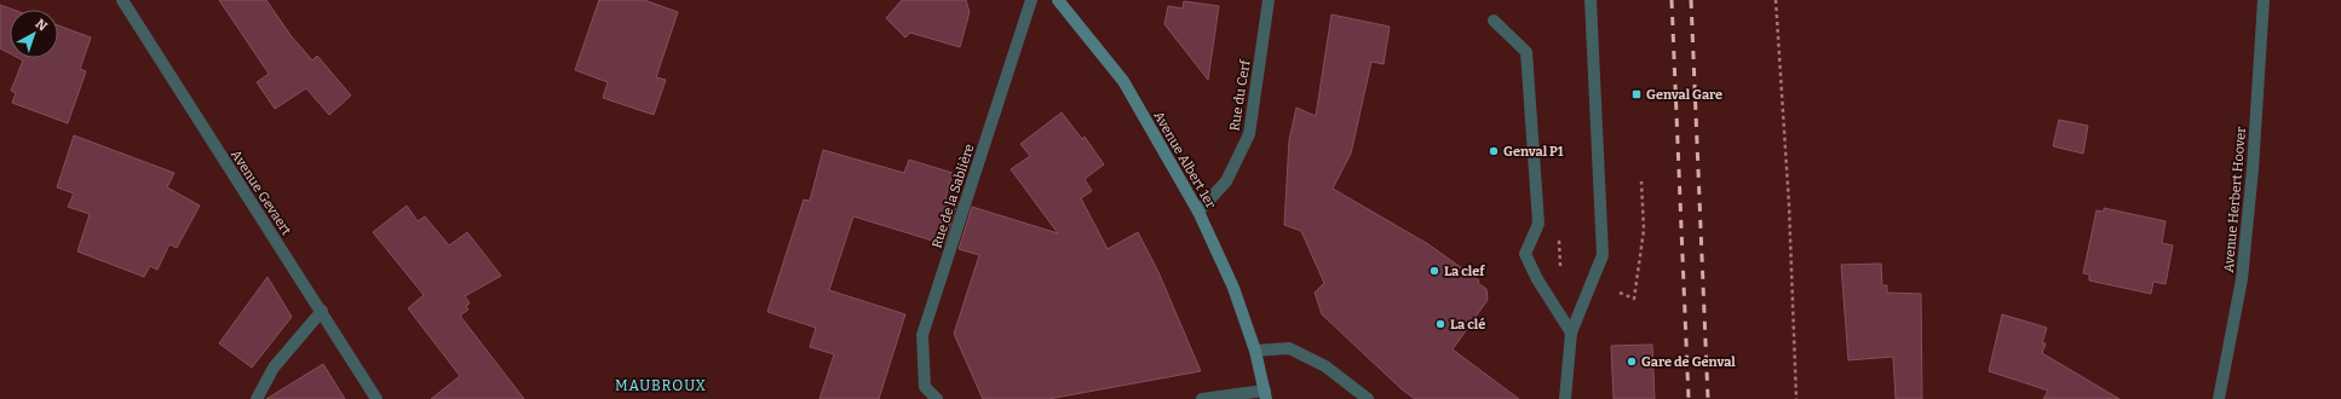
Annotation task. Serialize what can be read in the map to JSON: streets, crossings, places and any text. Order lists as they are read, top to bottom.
{
  "streets": {
    "main road": ["Avenue Albert 1er"],
    "street": [
      "Rue du Cerf",
      "Avenue Gevaert",
      "Rue de la Sablière",
      "Avenue Herbert Hoover"
    ]
  },
  "crossings": [
    ["Rue du Cerf", "Avenue Albert 1er"]
  ],
  "districts": ["MAUBROUX"],
  "places": {
    "transit": ["Genval Gare"],
    "other": [
      "Genval P1",
      "La clef",
      "La clé",
      "Gare de Genval"
    ]
  },
  "north": "top right"
}
